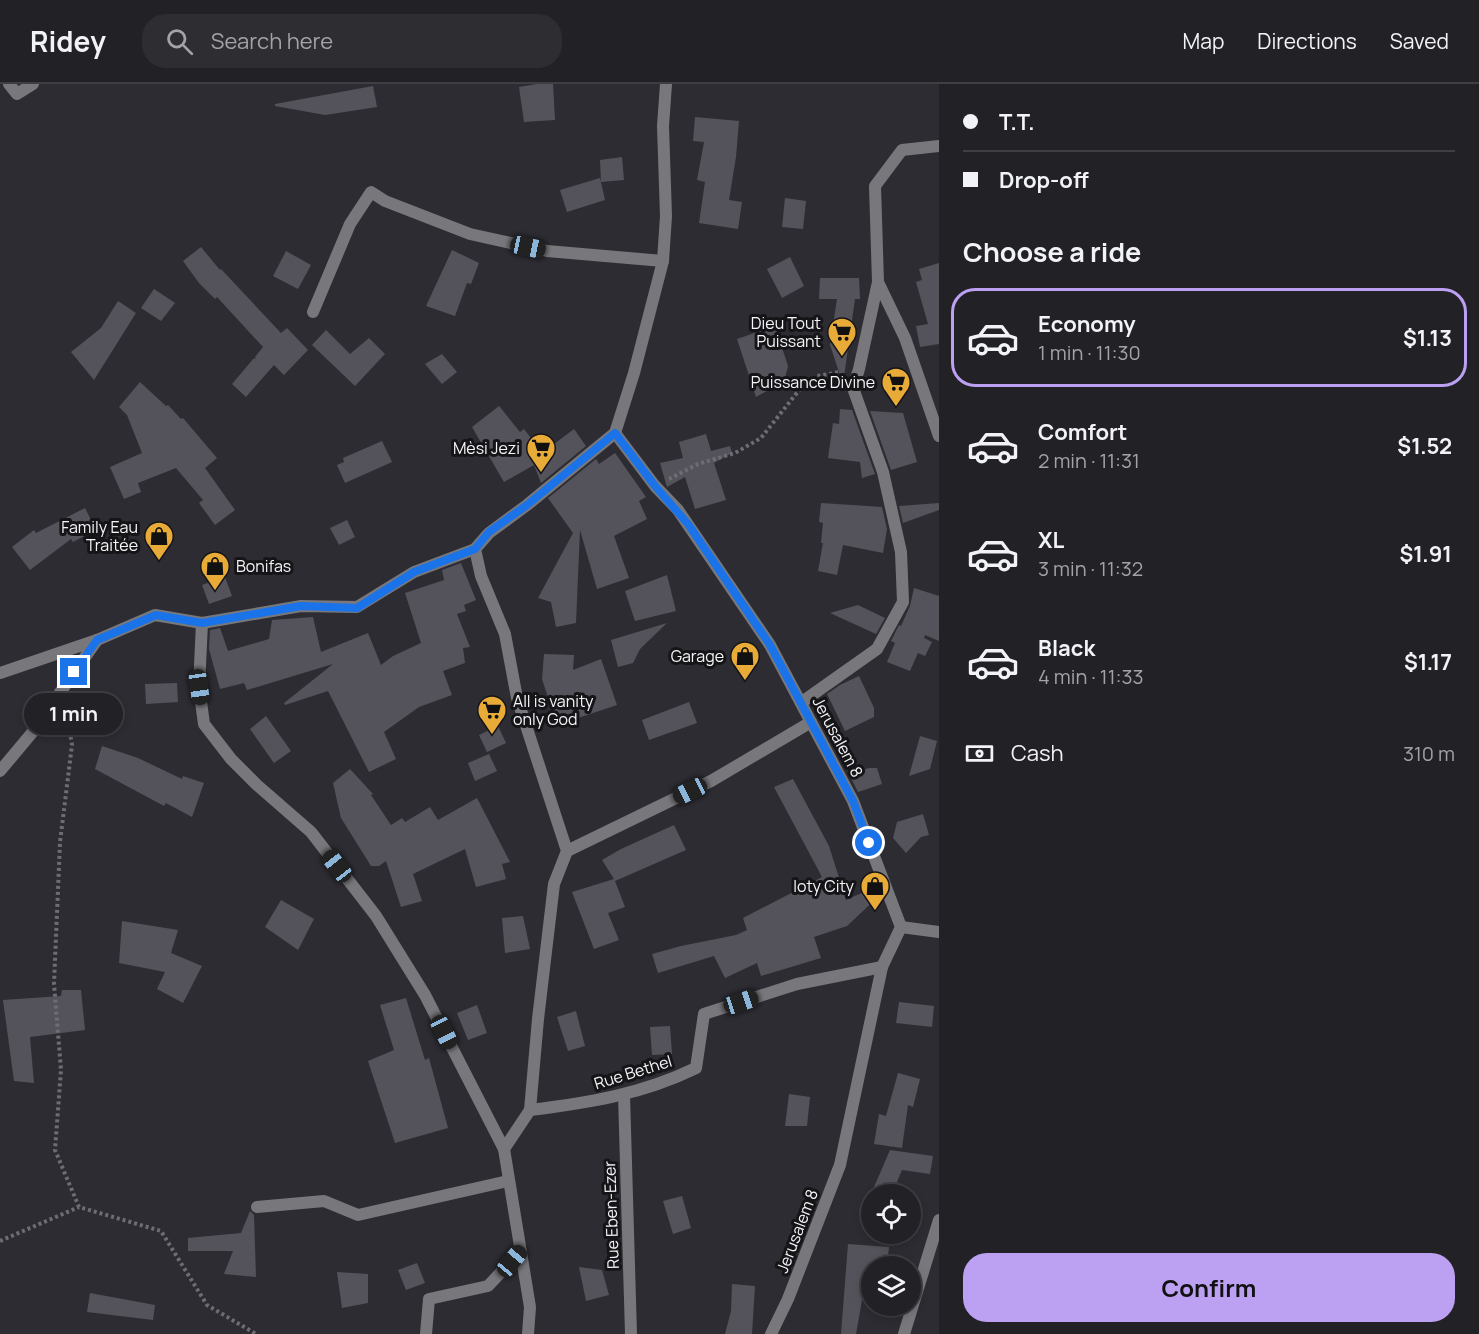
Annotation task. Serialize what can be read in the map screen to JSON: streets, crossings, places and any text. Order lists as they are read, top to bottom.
{
  "streets": {
    "street": ["Jerusalem 8", "Rue Bethel", "Rue Eben-Ezer"]
  },
  "crossings": [
    ["Jerusalem 8", "Rue Bethel"],
    ["Rue Bethel", "Rue Eben-Ezer"]
  ],
  "places": {
    "supermarket": [
      "Dieu Tout Puissant",
      "Puissance Divine",
      "Mèsi Jezi",
      "All is vanity only God"
    ],
    "shop": [
      "Family Eau Traitée",
      "Bonifas",
      "Garage",
      "loty City"
    ]
  },
  "page": {
    "header": "Ridey",
    "search": "Search here",
    "nav": ["Map", "Directions", "Saved"],
    "banner": ["T.T.", "Drop-off"],
    "heading": "Choose a ride",
    "list": [
      {
        "name": "Economy",
        "note": "1 min · 11:30",
        "value": "$1.13"
      },
      {
        "name": "Comfort",
        "note": "2 min · 11:31",
        "value": "$1.52"
      },
      {
        "name": "XL",
        "note": "3 min · 11:32",
        "value": "$1.91"
      },
      {
        "name": "Black",
        "note": "4 min · 11:33",
        "value": "$1.17"
      }
    ],
    "bubble": "1 min",
    "pay": ["Cash", "310 m"],
    "buttons": "Confirm"
  }
}
